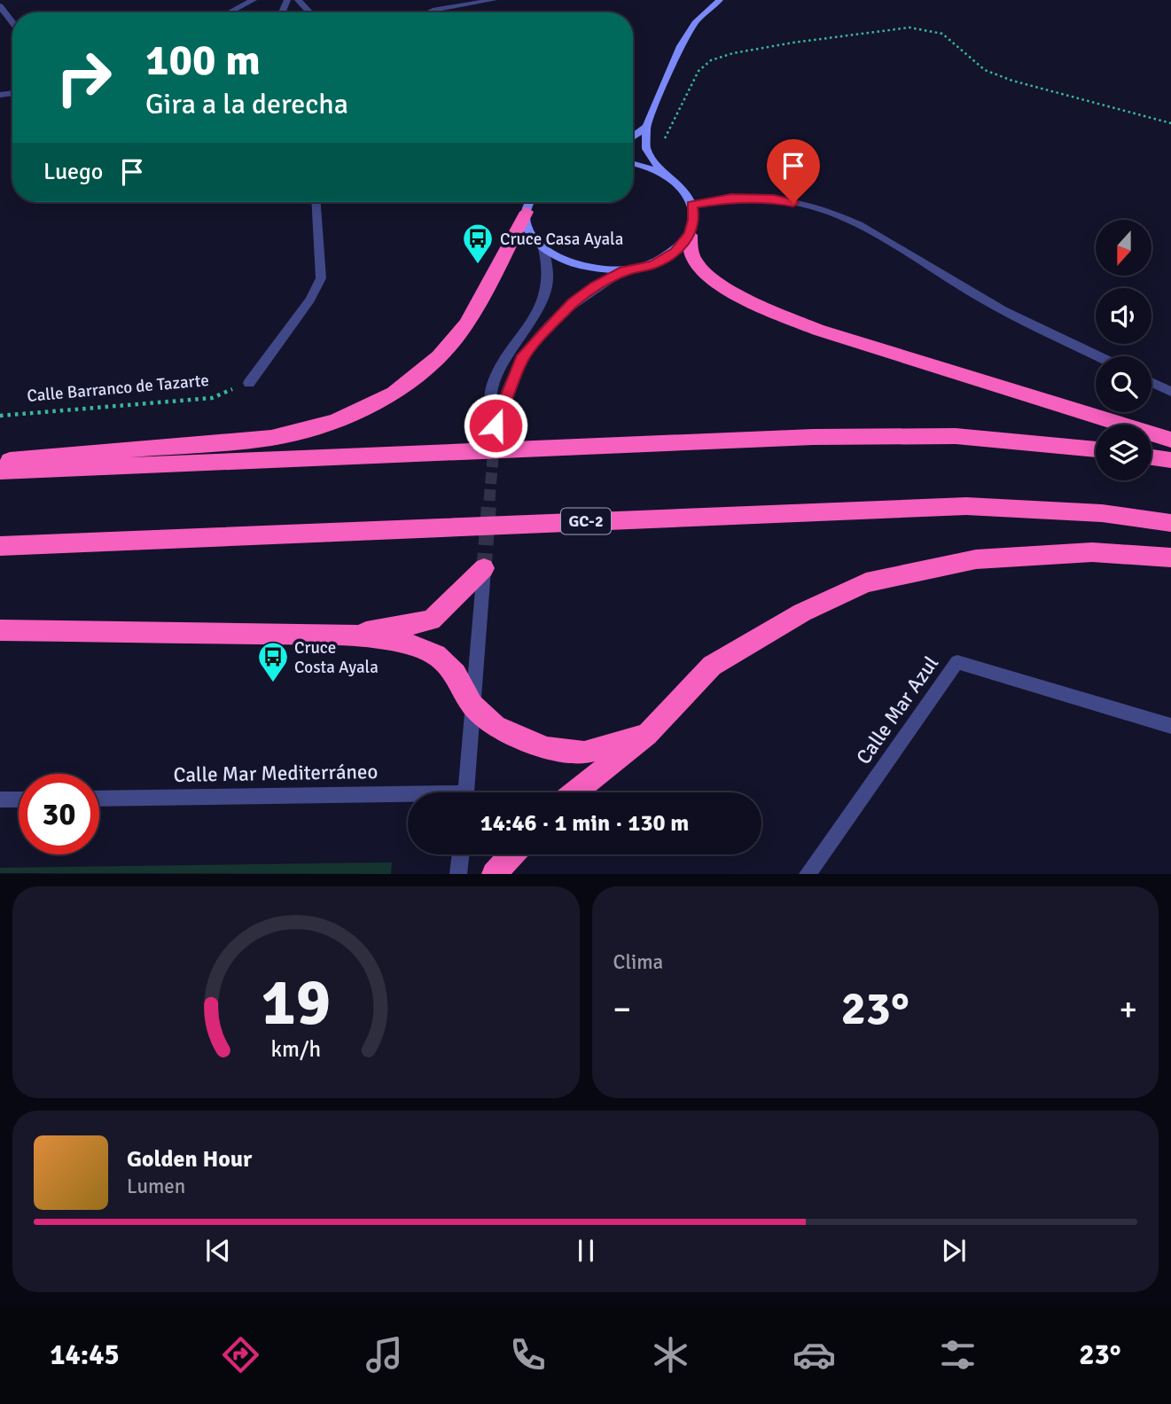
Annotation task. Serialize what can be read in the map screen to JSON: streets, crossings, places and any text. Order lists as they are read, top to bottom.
{
  "streets": {
    "highway": ["GC-2"],
    "street": ["Calle Mar Azul", "Calle Mar Mediterráneo"],
    "path": ["Calle Barranco de Tazarte"]
  },
  "places": {
    "bus stop": ["Cruce Casa Ayala", "Cruce Costa Ayala"]
  },
  "north": "bottom",
  "page": {
    "turn": ["100 m", "Gira a la derecha"],
    "then": "Luego",
    "limit": "30",
    "trip": "14:46 · 1 min · 130 m",
    "tile": "Clima",
    "heat": ["−", "23°", "+"],
    "song": ["Golden Hour", "Lumen"],
    "tabs": ["14:45", "23°"],
    "gauge": ["19", "km/h"]
  }
}
